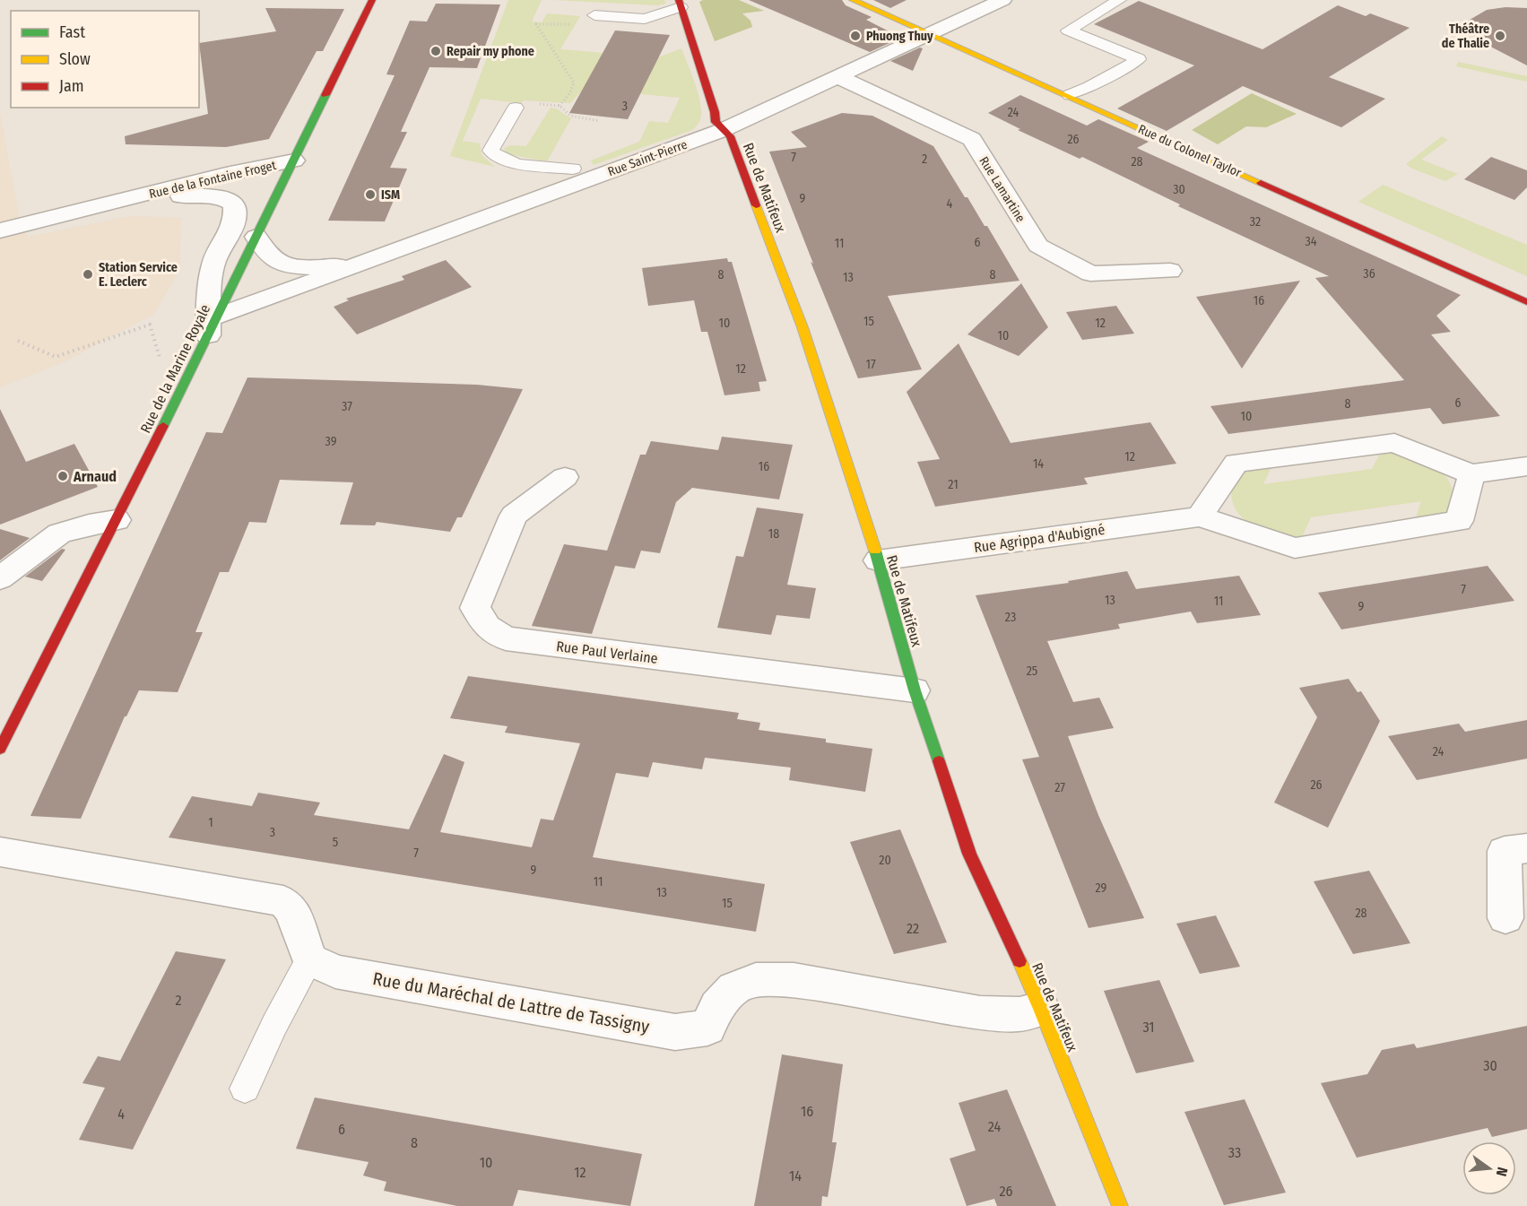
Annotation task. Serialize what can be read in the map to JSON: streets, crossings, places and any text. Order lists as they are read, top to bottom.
{
  "streets": {
    "main road": ["Rue du Colonel Taylor", "Rue de Matifeux", "Rue de la Marine Royale"],
    "street": [
      "Rue Saint-Pierre",
      "Rue de la Fontaine Froget",
      "Rue Lamartine",
      "Rue Agrippa d'Aubigné",
      "Rue Paul Verlaine",
      "Rue du Maréchal de Lattre de Tassigny"
    ]
  },
  "crossings": [
    ["Rue du Colonel Taylor", "Rue Saint-Pierre"],
    ["Rue Saint-Pierre", "Rue de la Fontaine Froget"],
    ["Rue Saint-Pierre", "Rue de Matifeux"],
    ["Rue Saint-Pierre", "Rue Lamartine"],
    ["Rue Saint-Pierre", "Rue de la Marine Royale"],
    ["Rue de la Fontaine Froget", "Rue de la Marine Royale"],
    ["Rue de Matifeux", "Rue Agrippa d'Aubigné"],
    ["Rue de Matifeux", "Rue Paul Verlaine"],
    ["Rue de Matifeux", "Rue du Maréchal de Lattre de Tassigny"]
  ],
  "places": [
    "Phuong Thuy",
    "Théâtre de Thalie",
    "Repair my phone",
    "ISM",
    "Station Service E. Leclerc",
    "Arnaud"
  ],
  "house_numbers": [
    "3",
    "24",
    "26",
    "7",
    "2",
    "28",
    "30",
    "9",
    "4",
    "32",
    "34",
    "6",
    "11",
    "36",
    "8",
    "8",
    "13",
    "16",
    "15",
    "10",
    "12",
    "10",
    "17",
    "12",
    "6",
    "8",
    "37",
    "10",
    "39",
    "12",
    "14",
    "16",
    "21",
    "18",
    "7",
    "13",
    "11",
    "9",
    "23",
    "25",
    "24",
    "26",
    "27",
    "1",
    "3",
    "5",
    "7",
    "20",
    "9",
    "11",
    "29",
    "13",
    "15",
    "28",
    "22",
    "2",
    "31",
    "30",
    "16",
    "4",
    "24",
    "6",
    "8",
    "33",
    "10",
    "12",
    "14",
    "26"
  ],
  "legend": ["Fast", "Slow", "Jam"],
  "north": "right"
}
